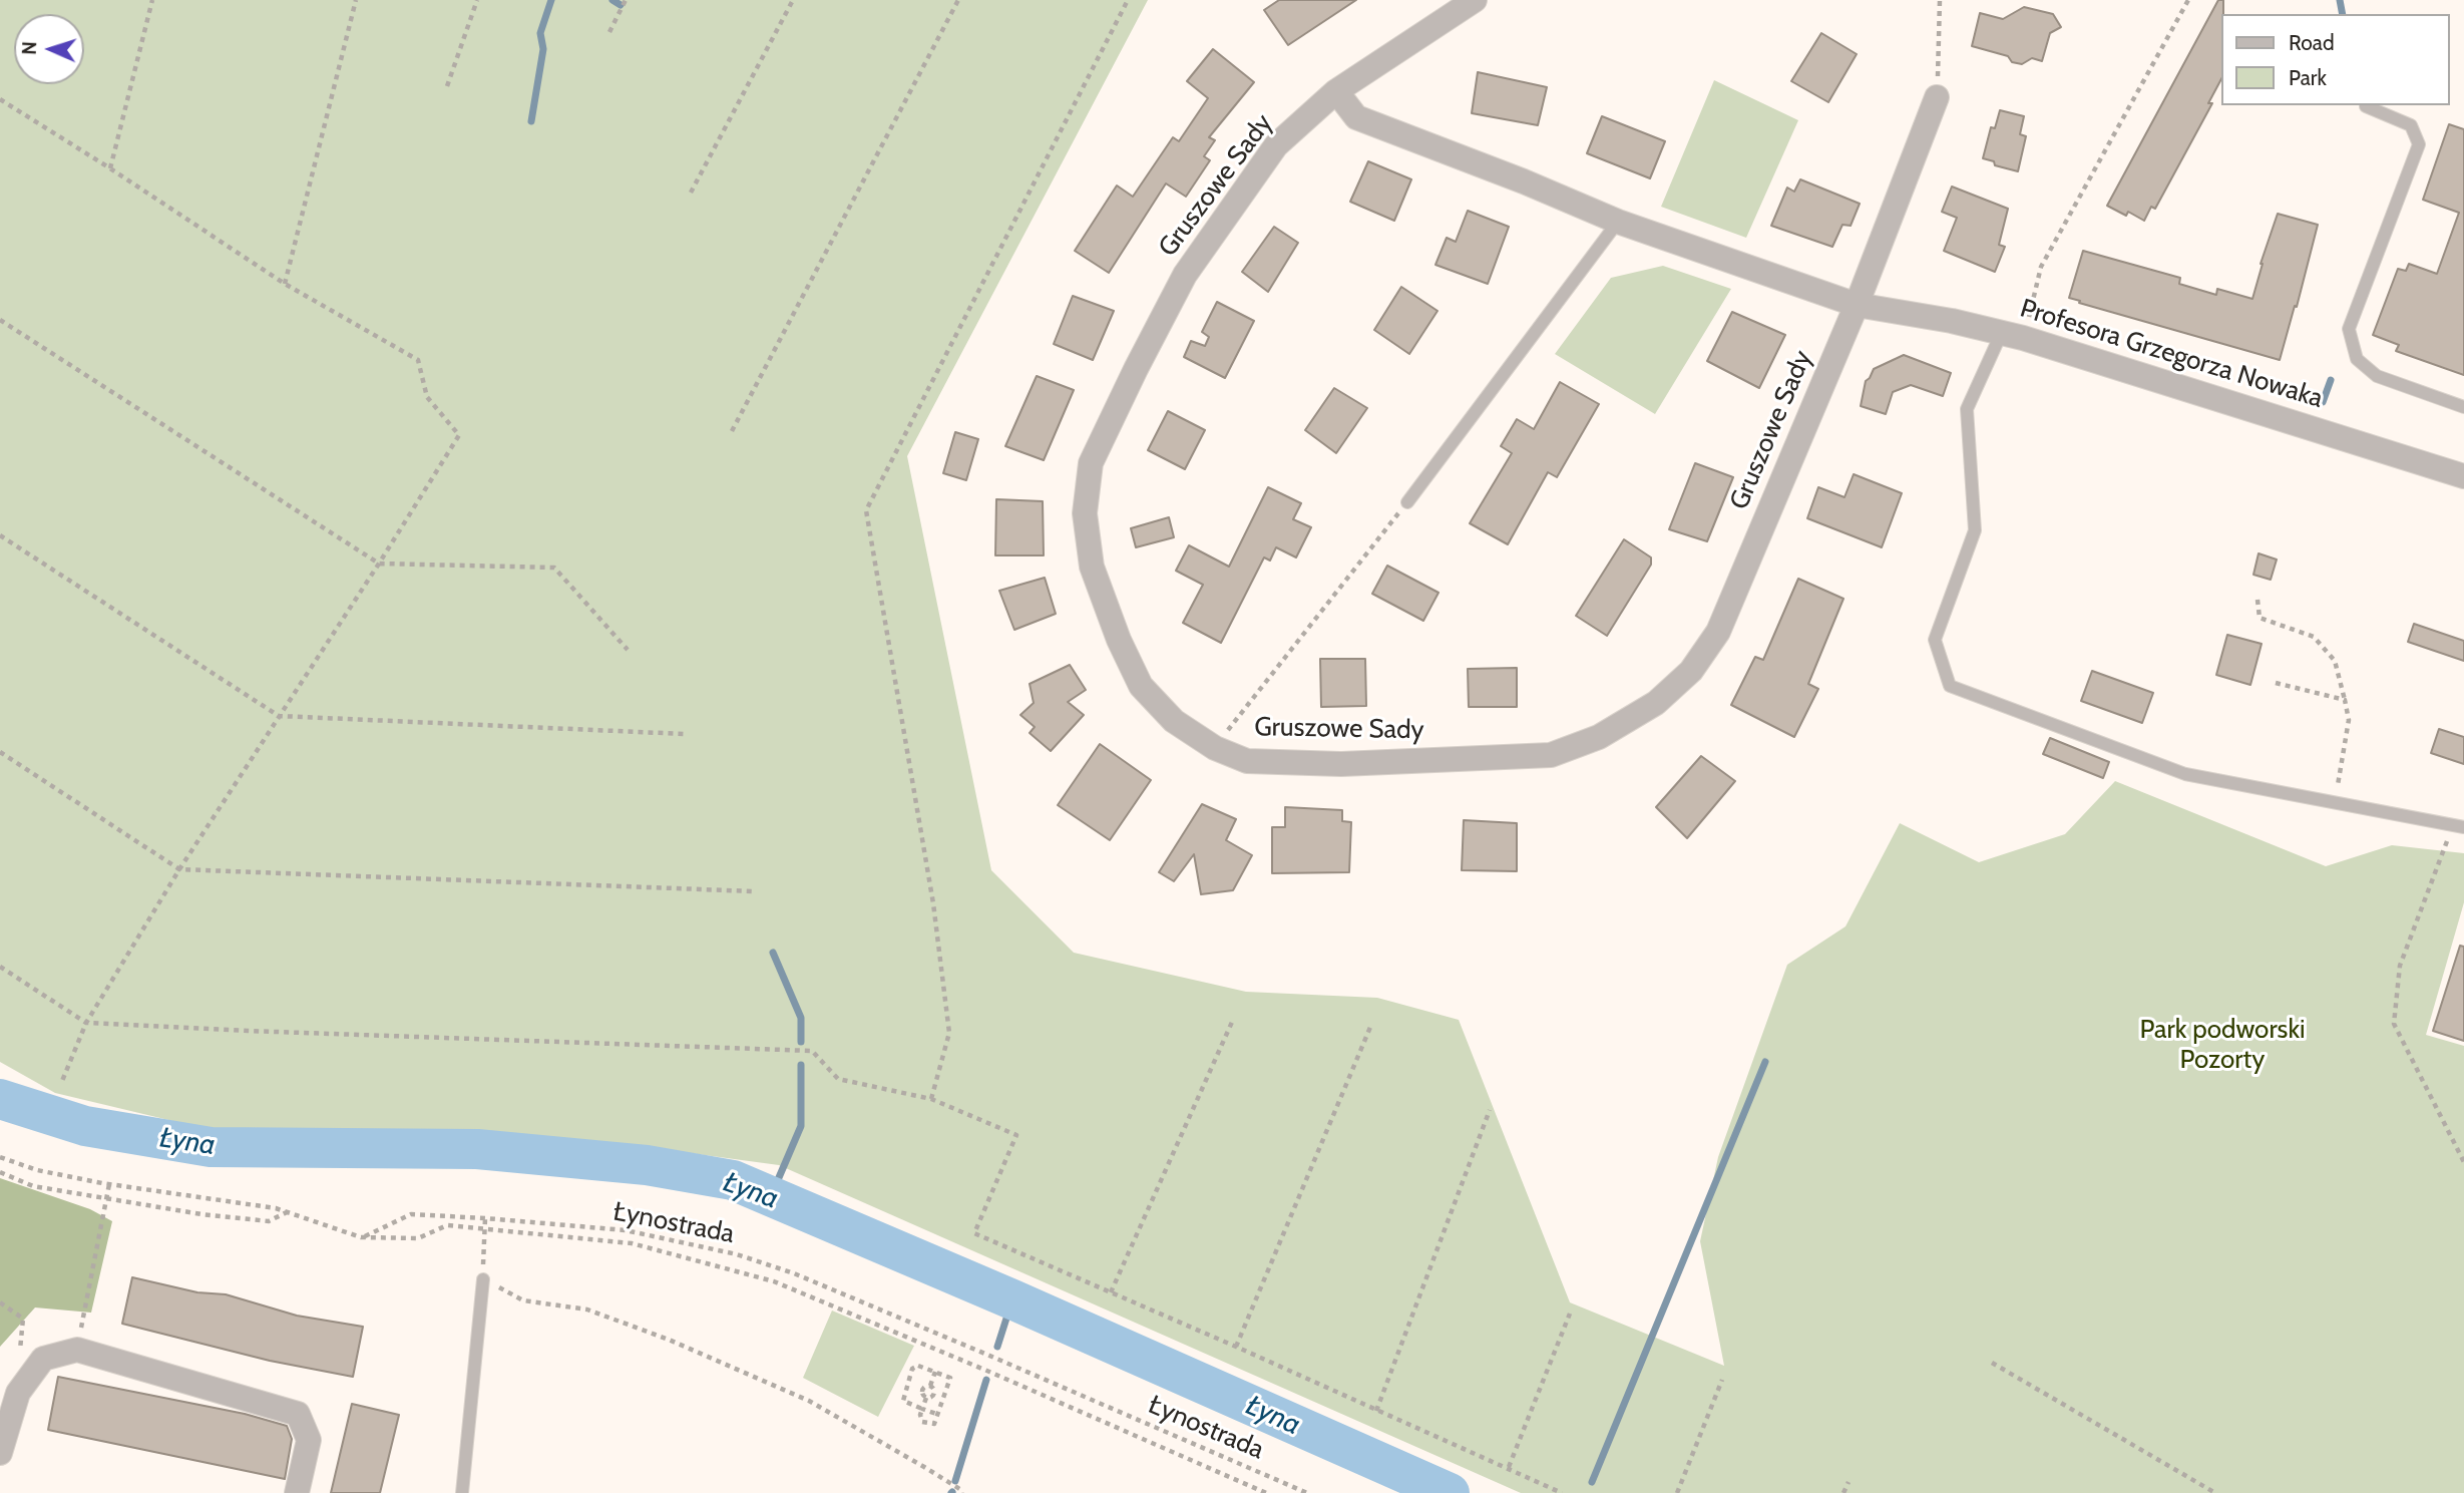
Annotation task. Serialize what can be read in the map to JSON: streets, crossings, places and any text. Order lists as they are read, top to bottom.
{
  "streets": {
    "street": ["Gruszowe Sady", "Profesora Grzegorza Nowaka"],
    "path": ["Łynostrada"]
  },
  "crossings": [
    ["Gruszowe Sady", "Profesora Grzegorza Nowaka"]
  ],
  "water": ["Łyna"],
  "parks": ["Park podworski Pozorty"],
  "legend": ["Road", "Park"],
  "north": "left"
}
